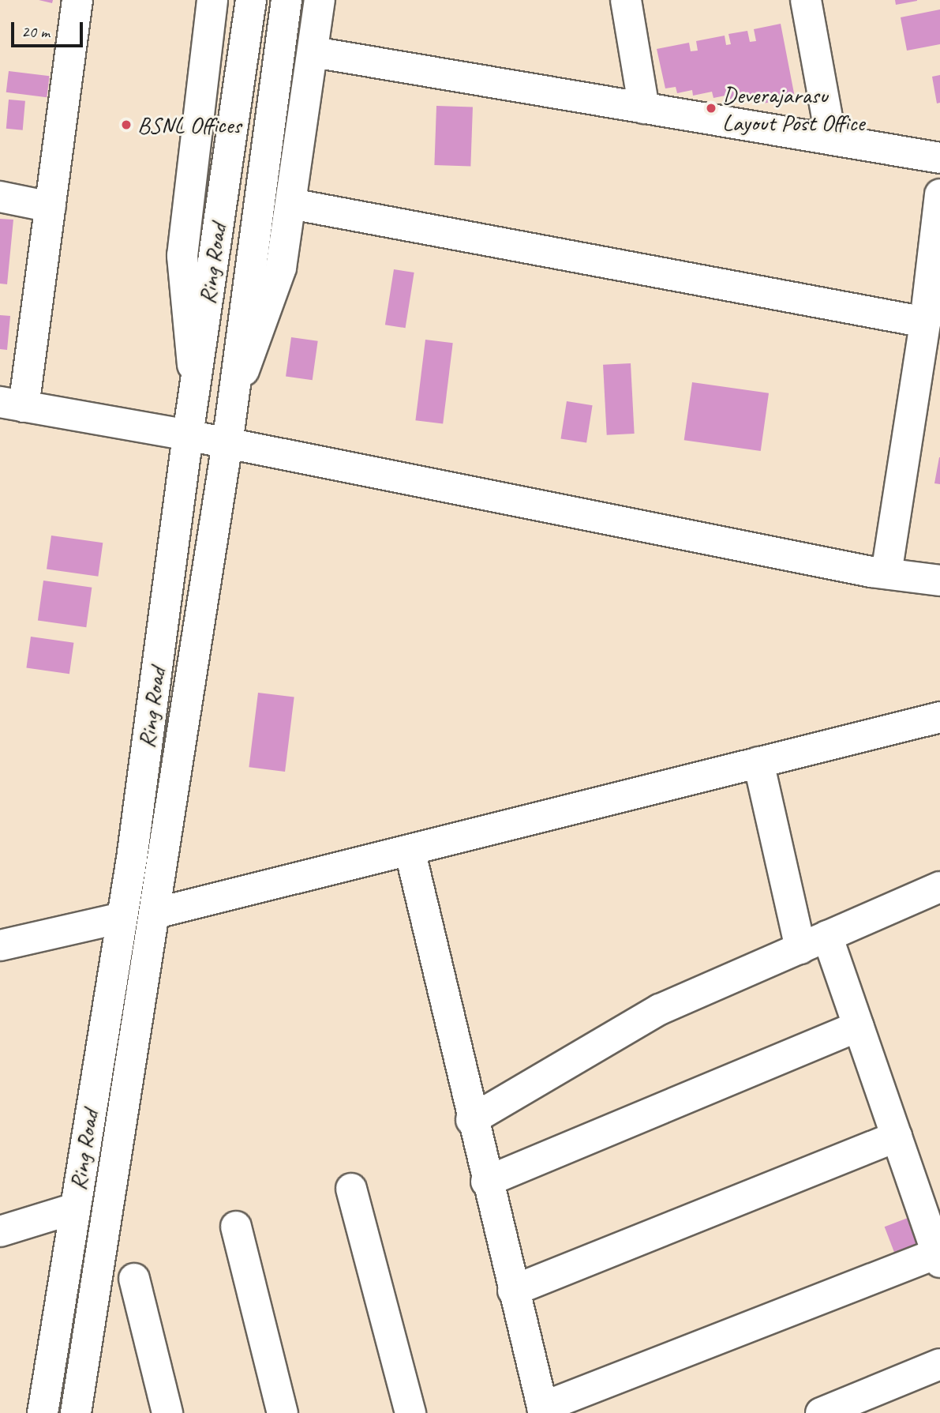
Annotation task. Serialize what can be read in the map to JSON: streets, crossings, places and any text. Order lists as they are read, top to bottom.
{
  "streets": {
    "street": ["Ring Road"]
  },
  "places": ["Deverajarasu Layout Post Office", "BSNL Offices"],
  "scale_bar": "20 m"
}
